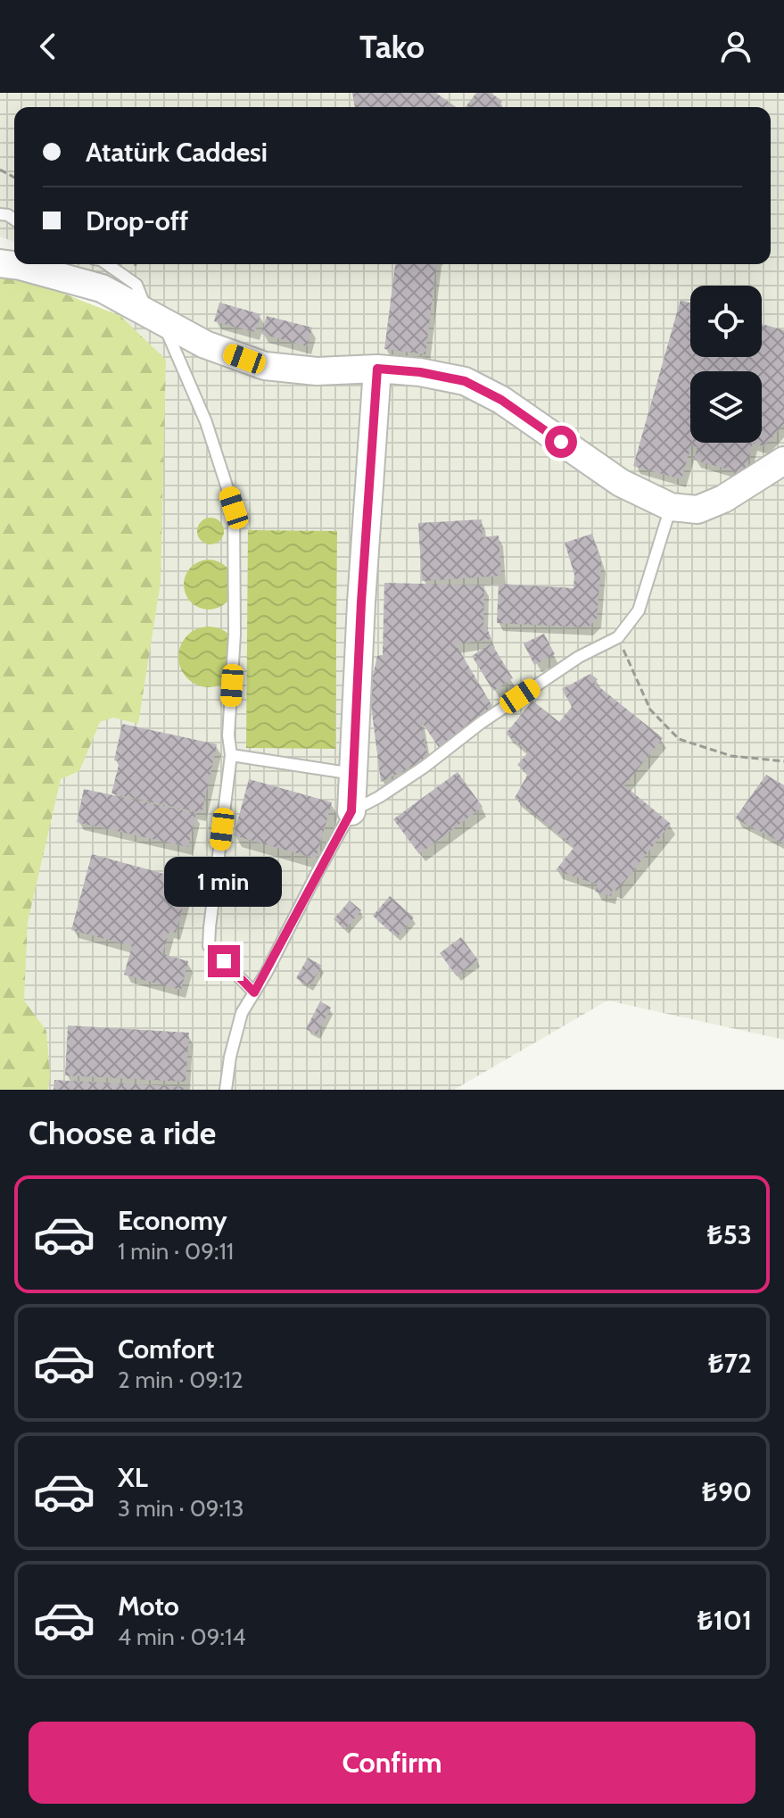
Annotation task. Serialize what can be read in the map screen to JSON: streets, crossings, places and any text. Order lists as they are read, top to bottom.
{
  "page": {
    "header": "Tako",
    "banner": ["Atatürk Caddesi", "Drop-off"],
    "bubble": "1 min",
    "heading": "Choose a ride",
    "list": [
      {
        "name": "Economy",
        "note": "1 min · 09:11",
        "value": "₺53"
      },
      {
        "name": "Comfort",
        "note": "2 min · 09:12",
        "value": "₺72"
      },
      {
        "name": "XL",
        "note": "3 min · 09:13",
        "value": "₺90"
      },
      {
        "name": "Moto",
        "note": "4 min · 09:14",
        "value": "₺101"
      }
    ],
    "buttons": "Confirm"
  }
}
